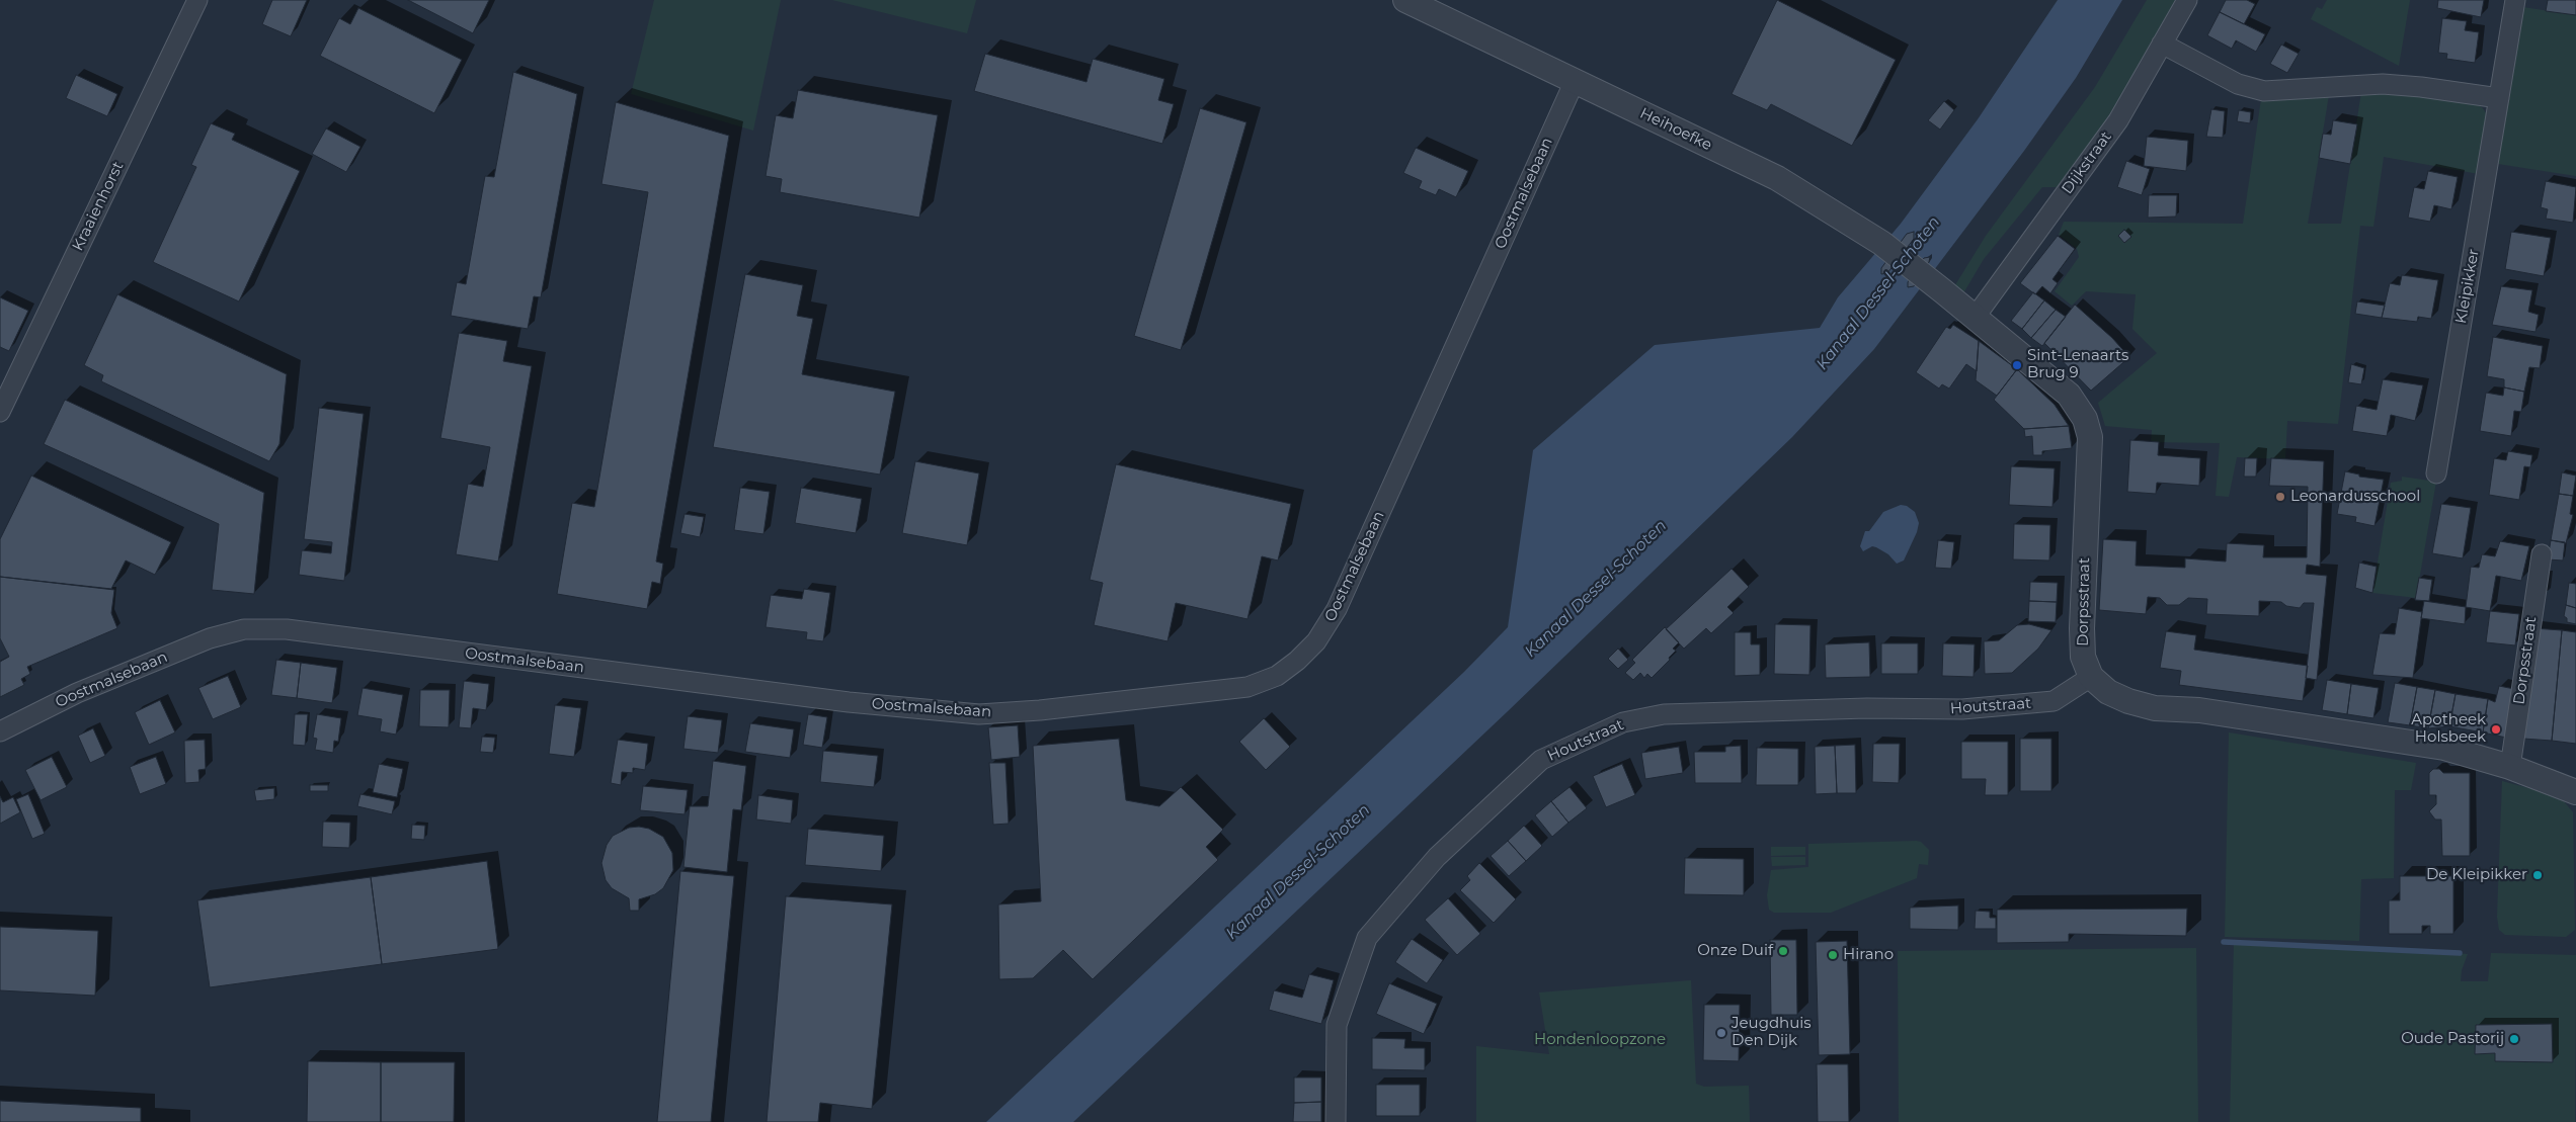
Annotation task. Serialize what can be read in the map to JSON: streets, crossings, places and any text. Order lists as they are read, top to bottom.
{
  "streets": {
    "street": [
      "Heihoefke",
      "Dijkstraat",
      "Oostmalsebaan",
      "Kraaienhorst",
      "Kleipikker",
      "Dorpsstraat",
      "Houtstraat"
    ]
  },
  "crossings": [
    ["Heihoefke", "Oostmalsebaan"],
    ["Heihoefke", "Dorpsstraat"],
    ["Dijkstraat", "Dorpsstraat"],
    ["Dorpsstraat", "Houtstraat"]
  ],
  "water": ["Kanaal Dessel-Schoten"],
  "parks": ["Hondenloopzone"],
  "places": [
    "Sint-Lenaarts Brug 9",
    "Leonardusschool",
    "Apotheek Holsbeek",
    "De Kleipikker",
    "Onze Duif",
    "Hirano",
    "Jeugdhuis Den Dijk",
    "Oude Pastorij"
  ]
}
